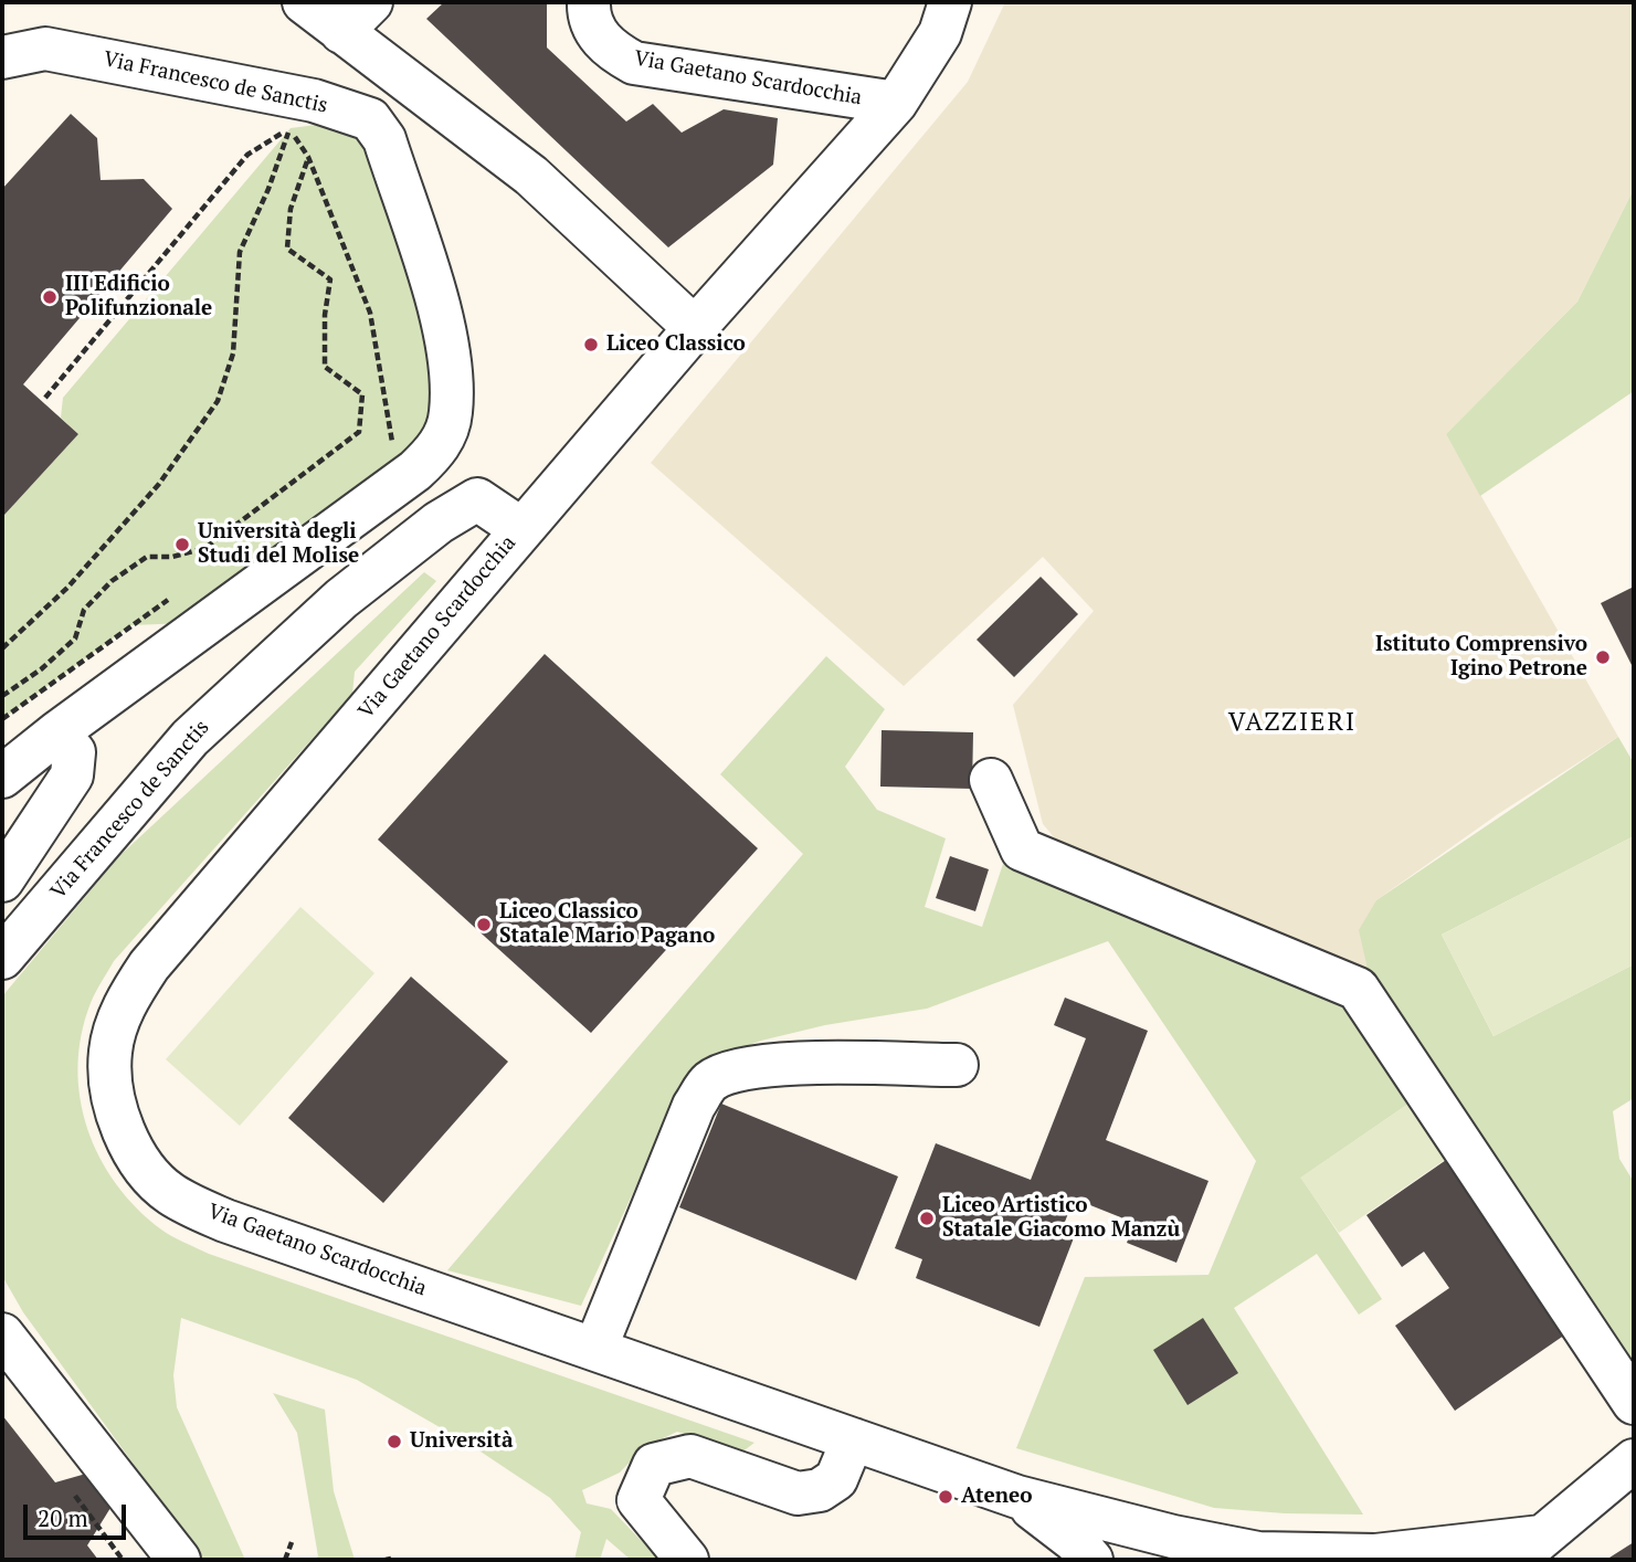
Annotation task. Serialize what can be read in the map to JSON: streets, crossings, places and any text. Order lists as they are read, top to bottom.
{
  "streets": {
    "street": ["Via Gaetano Scardocchia", "Via Francesco de Sanctis"]
  },
  "crossings": [
    ["Via Gaetano Scardocchia", "Via Francesco de Sanctis"]
  ],
  "districts": ["VAZZIERI"],
  "places": [
    "III Edificio Polifunzionale",
    "Liceo Classico",
    "Università degli Studi del Molise",
    "Istituto Comprensivo Igino Petrone",
    "Liceo Classico Statale Mario Pagano",
    "Liceo Artistico Statale Giacomo Manzù",
    "Università",
    "Ateneo"
  ],
  "scale_bar": "20 m"
}
